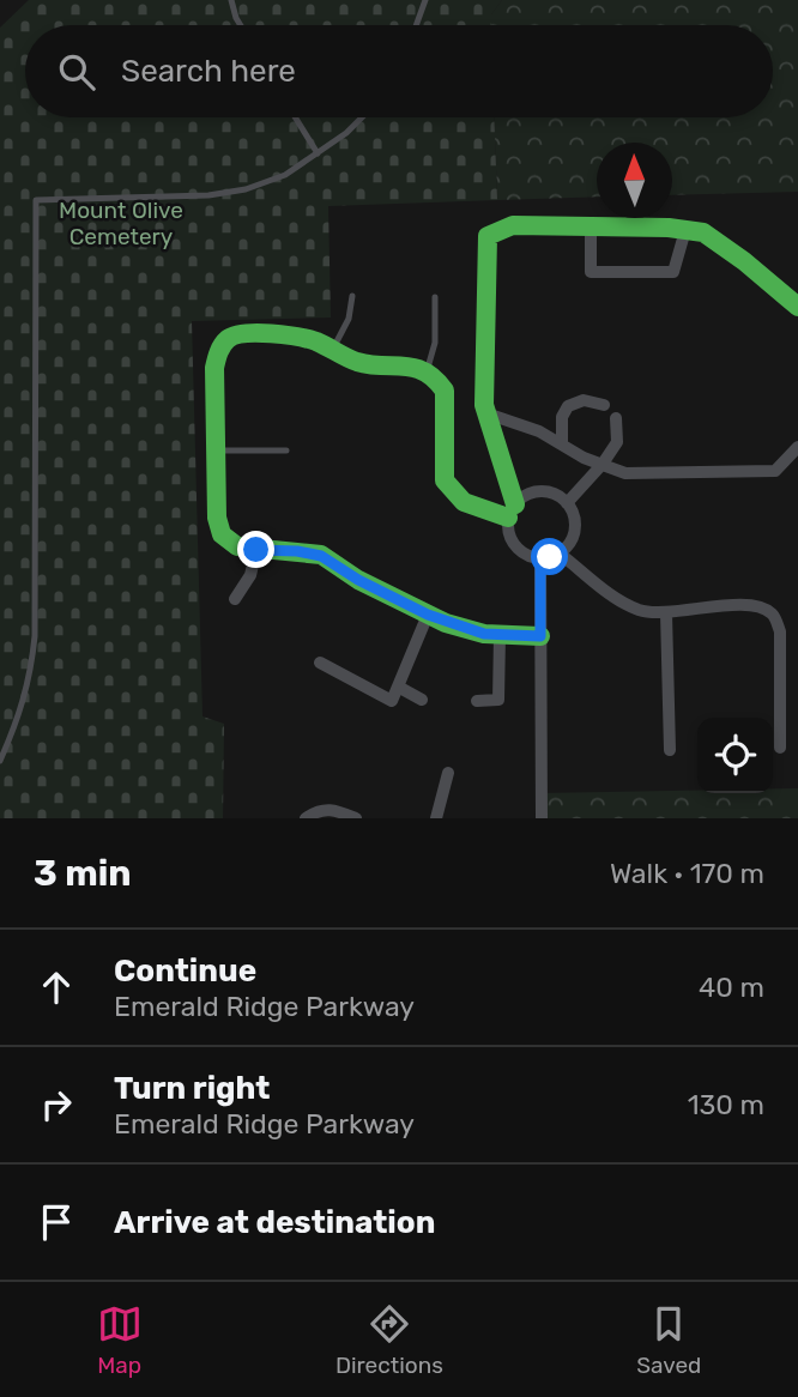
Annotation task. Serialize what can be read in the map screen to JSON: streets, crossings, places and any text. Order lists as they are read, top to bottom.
{
  "parks": ["Mount Olive Cemetery"],
  "north": "top",
  "page": {
    "search": "Search here",
    "heading": ["3 min", "Walk · 170 m"],
    "list": [
      ["Continue", "Emerald Ridge Parkway", "40 m"],
      ["Turn right", "Emerald Ridge Parkway", "130 m"],
      "Arrive at destination"
    ],
    "nav": ["Map", "Directions", "Saved"]
  }
}
